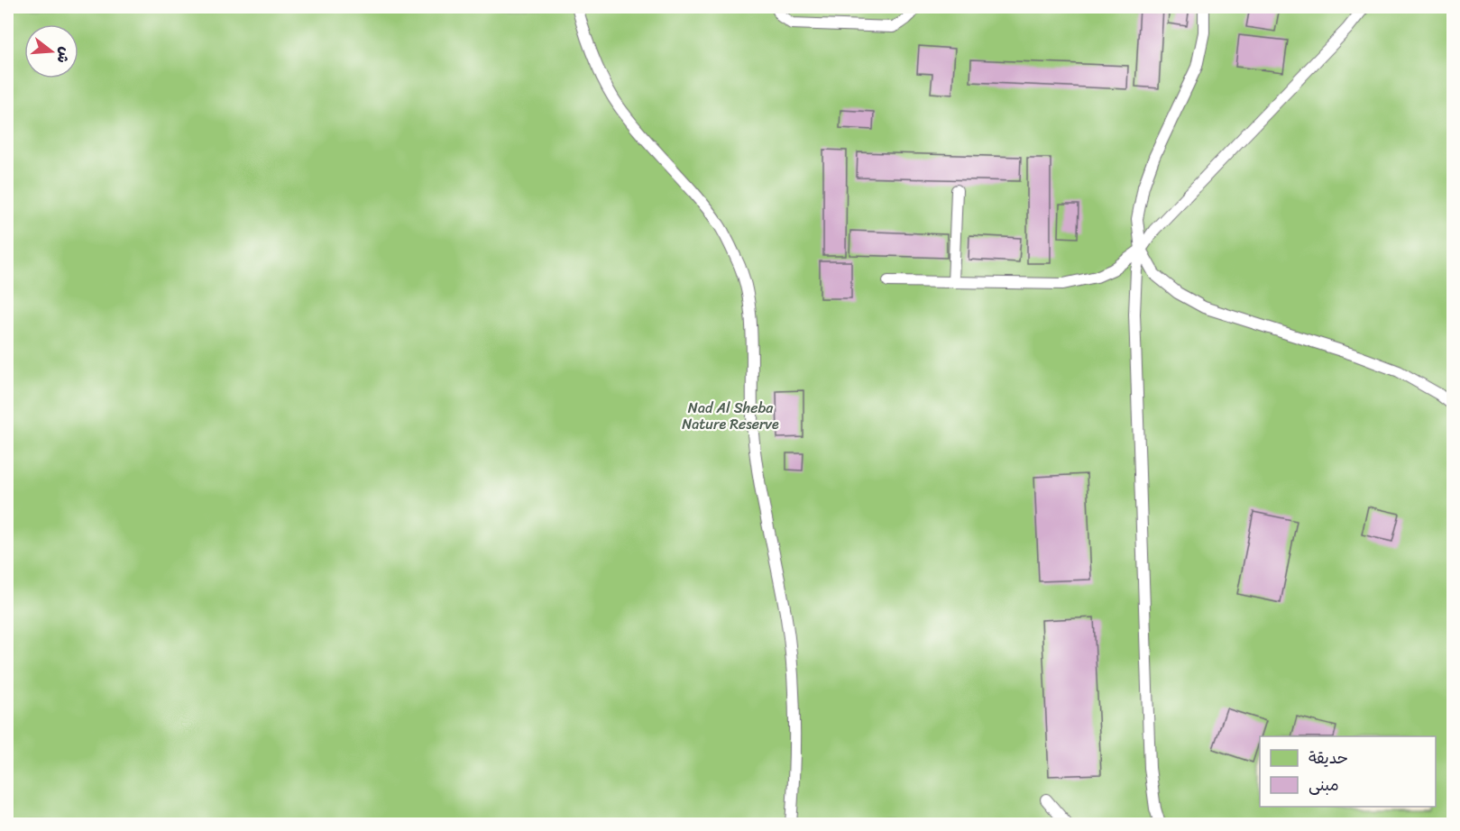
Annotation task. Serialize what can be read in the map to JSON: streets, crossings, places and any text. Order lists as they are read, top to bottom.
{
  "parks": ["Nad Al Sheba Nature Reserve"],
  "legend": ["حديقة", "مبنى"],
  "north": "right"
}
